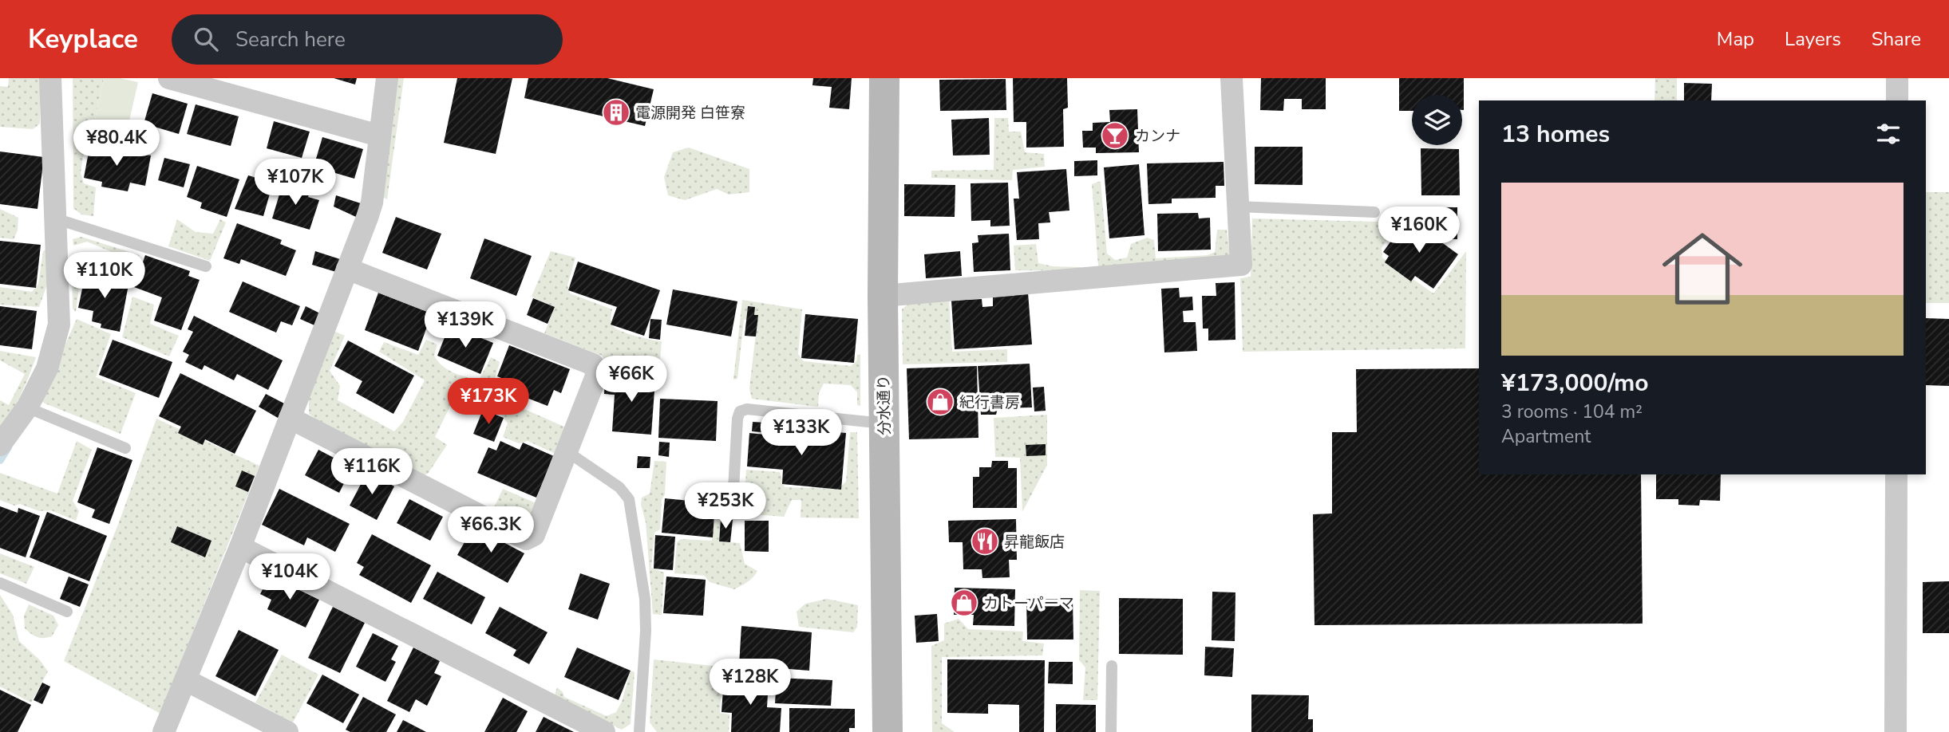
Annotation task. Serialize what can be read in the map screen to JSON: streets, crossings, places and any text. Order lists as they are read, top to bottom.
{
  "streets": {
    "street": ["分水通り"]
  },
  "places": {
    "building": ["電源開発 白笹寮"],
    "bar": ["カンナ"],
    "shop": ["紀行書房", "カトーパーマ"],
    "restaurant": ["昇龍飯店"]
  },
  "page": {
    "header": "Keyplace",
    "search": "Search here",
    "nav": ["Map", "Layers", "Share"],
    "heading": "13 homes",
    "price": [
      "¥80.4K",
      "¥107K",
      "¥160K",
      "¥110K",
      "¥139K",
      "¥66K",
      "¥173K",
      "¥133K",
      "¥116K",
      "¥253K",
      "¥66.3K",
      "¥104K",
      "¥128K"
    ],
    "list": [
      {
        "name": "¥173,000/mo",
        "note": "3 rooms · 104 m² · Apartment"
      }
    ]
  }
}
